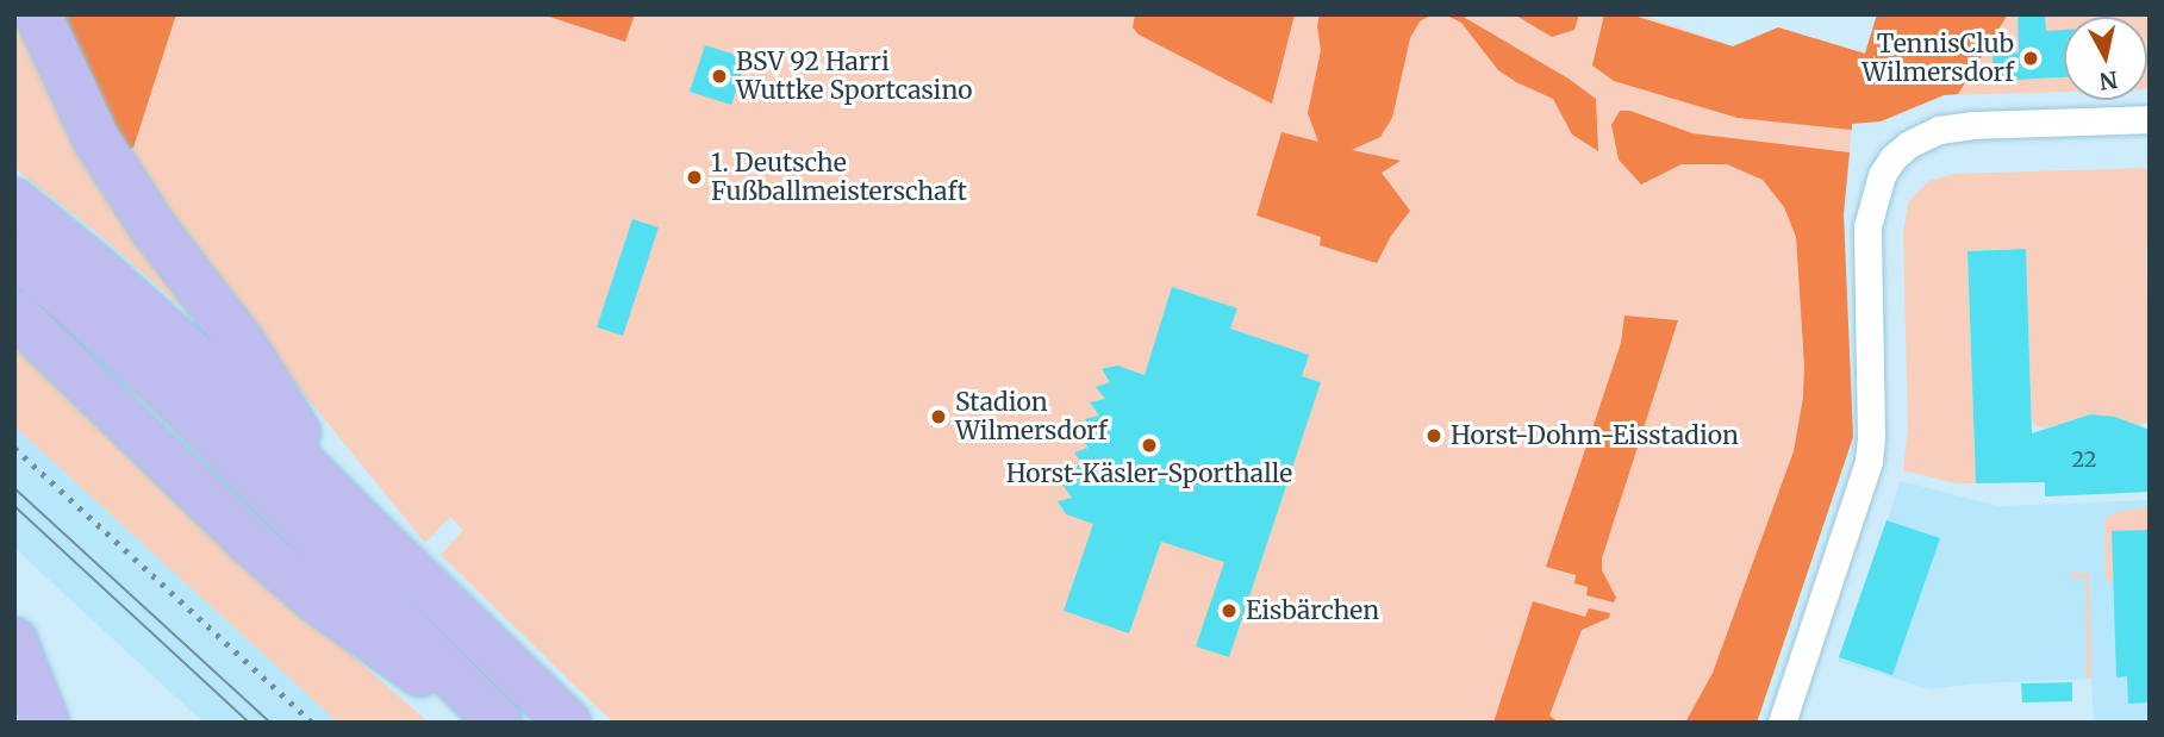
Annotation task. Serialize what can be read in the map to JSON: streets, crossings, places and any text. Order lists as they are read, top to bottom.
{
  "places": [
    "TennisClub Wilmersdorf",
    "BSV 92 Harri Wuttke Sportcasino",
    "1. Deutsche Fußballmeisterschaft",
    "Stadion Wilmersdorf",
    "Horst-Dohm-Eisstadion",
    "Horst-Käsler-Sporthalle",
    "Eisbärchen"
  ],
  "house_numbers": ["22"],
  "north": "bottom"
}
